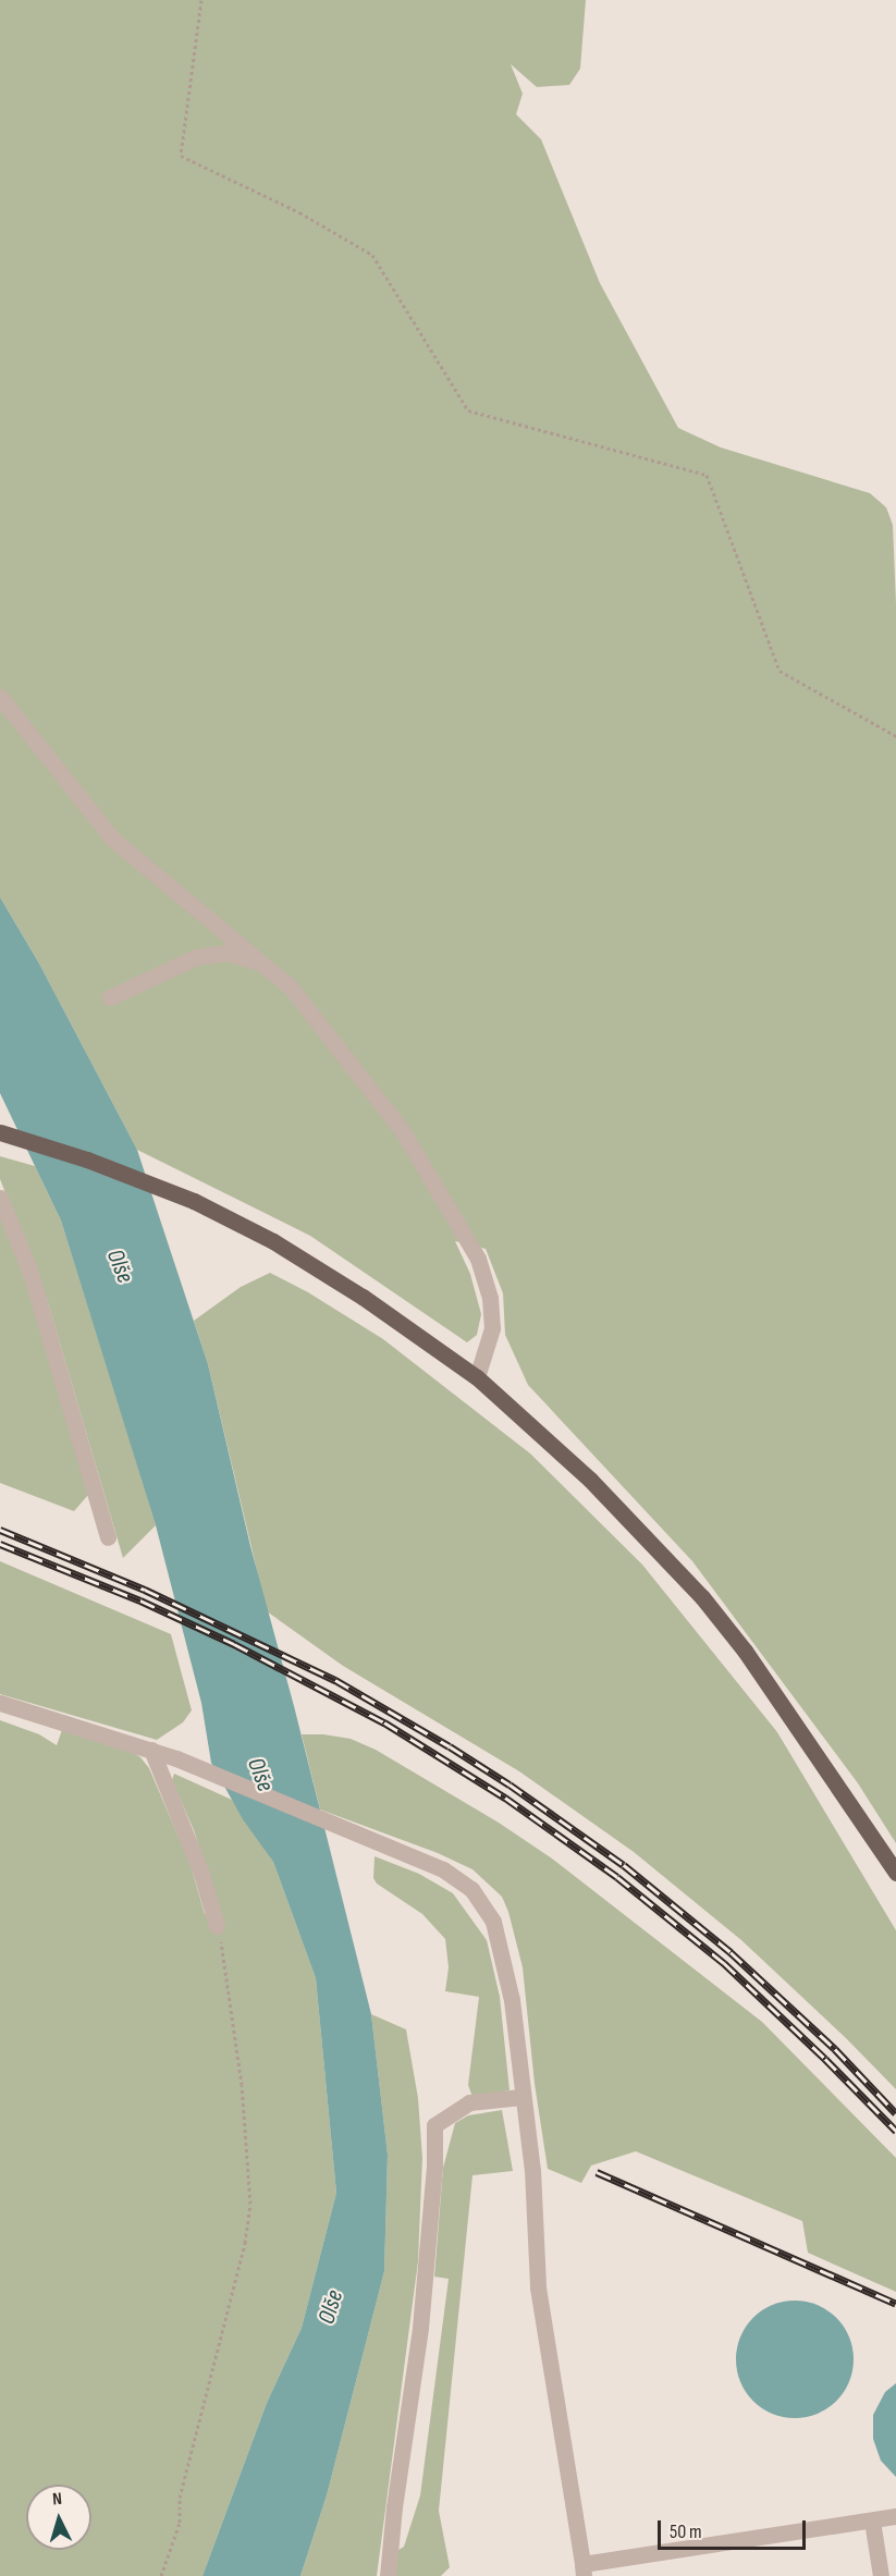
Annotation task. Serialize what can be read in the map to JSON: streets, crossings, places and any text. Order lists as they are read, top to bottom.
{
  "water": ["Olše"],
  "scale_bar": "50 m",
  "north": "top"
}
